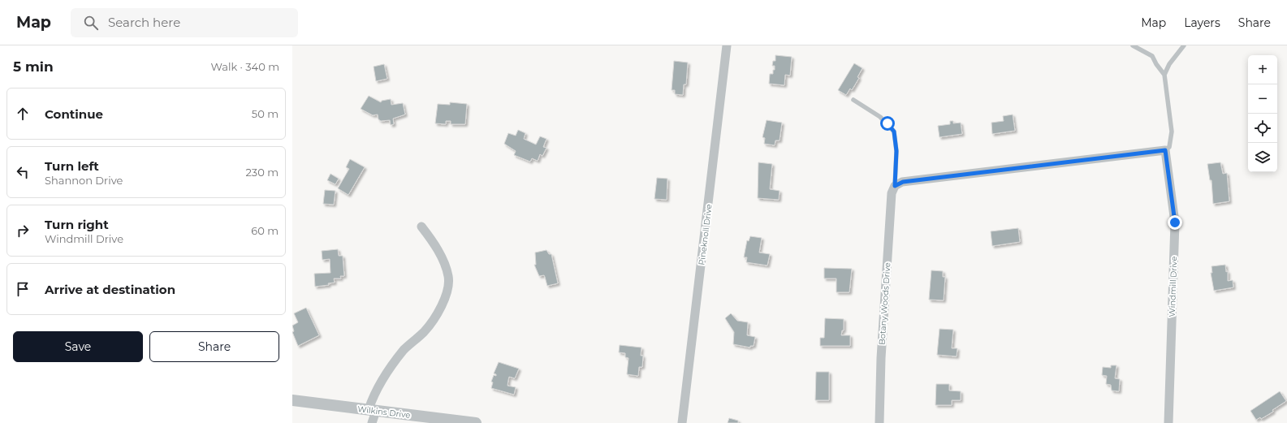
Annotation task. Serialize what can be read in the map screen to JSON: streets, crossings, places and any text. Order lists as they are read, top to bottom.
{
  "streets": {
    "street": [
      "Pineknoll Drive",
      "Windmill Drive",
      "Botany Woods Drive",
      "Wilkins Drive"
    ]
  },
  "page": {
    "header": "Map",
    "search": "Search here",
    "nav": ["Map", "Layers", "Share"],
    "heading": ["5 min", "Walk · 340 m"],
    "map_buttons": ["+", "−"],
    "list": [
      ["Continue", "50 m"],
      ["Turn left", "Shannon Drive", "230 m"],
      ["Turn right", "Windmill Drive", "60 m"],
      "Arrive at destination"
    ],
    "buttons": ["Save", "Share"]
  }
}
